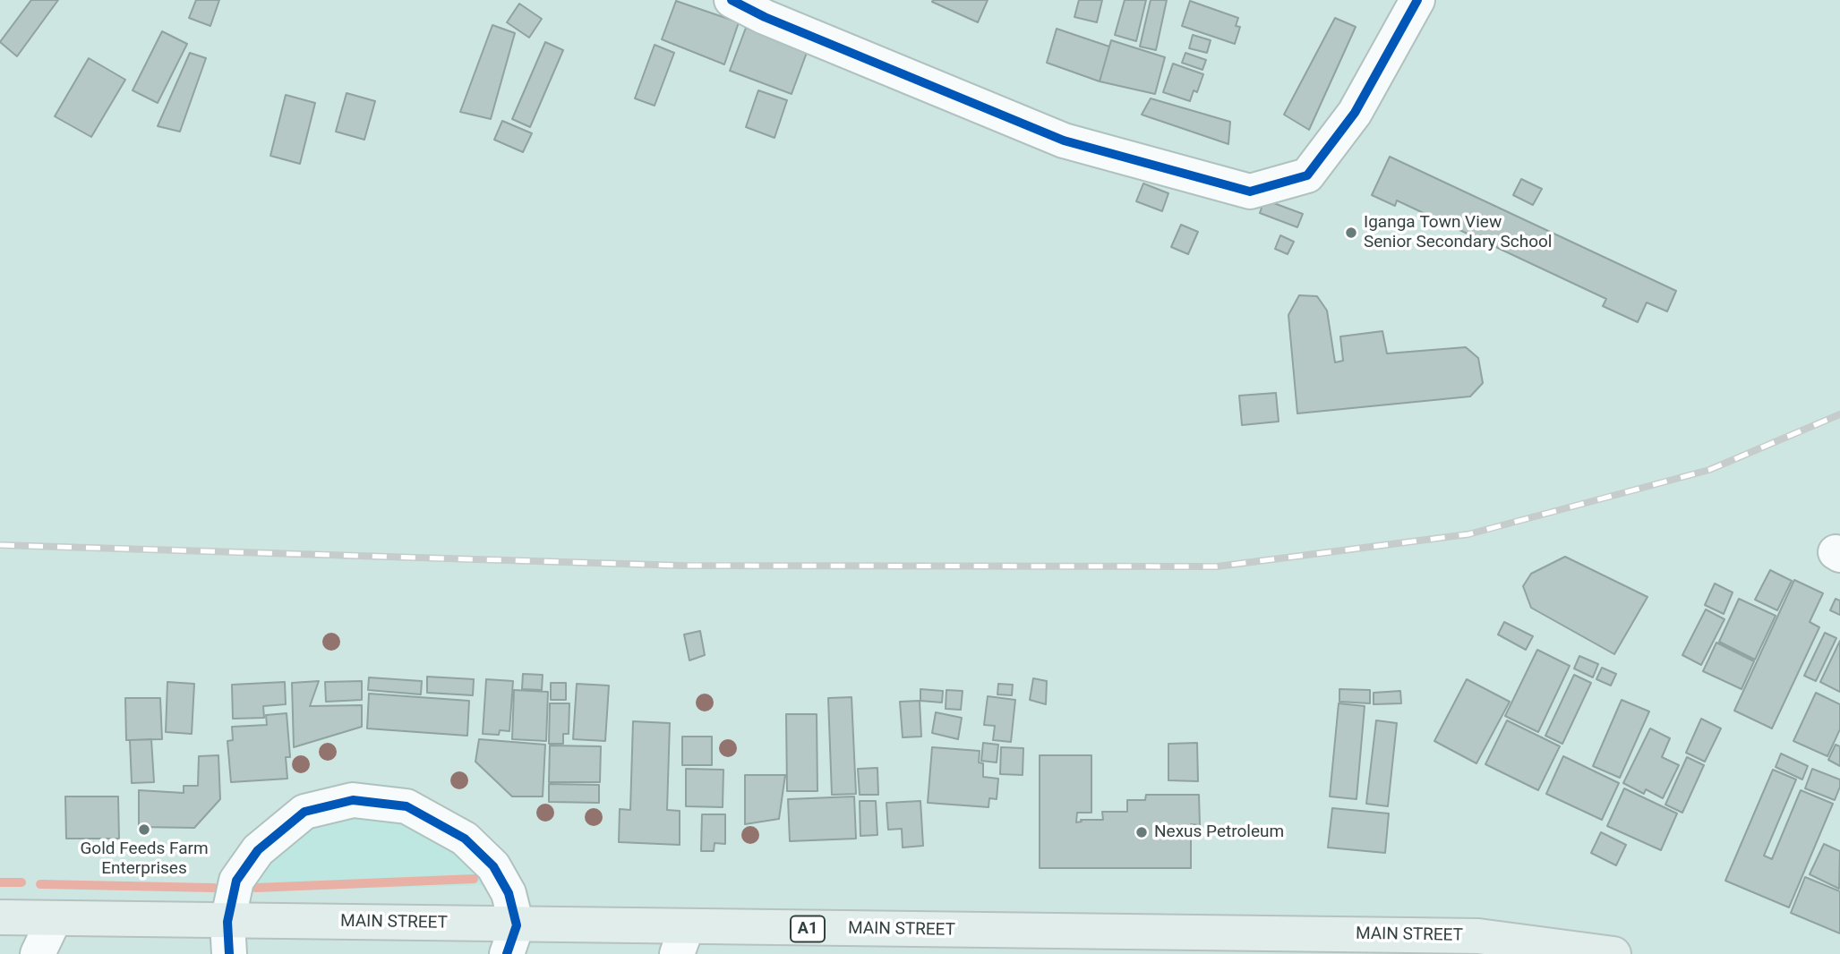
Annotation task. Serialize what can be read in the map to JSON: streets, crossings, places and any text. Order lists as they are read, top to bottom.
{
  "streets": {
    "main road": ["MAIN STREET", "A1"]
  },
  "places": ["Iganga Town View Senior Secondary School", "Gold Feeds Farm Enterprises", "Nexus Petroleum"]
}
